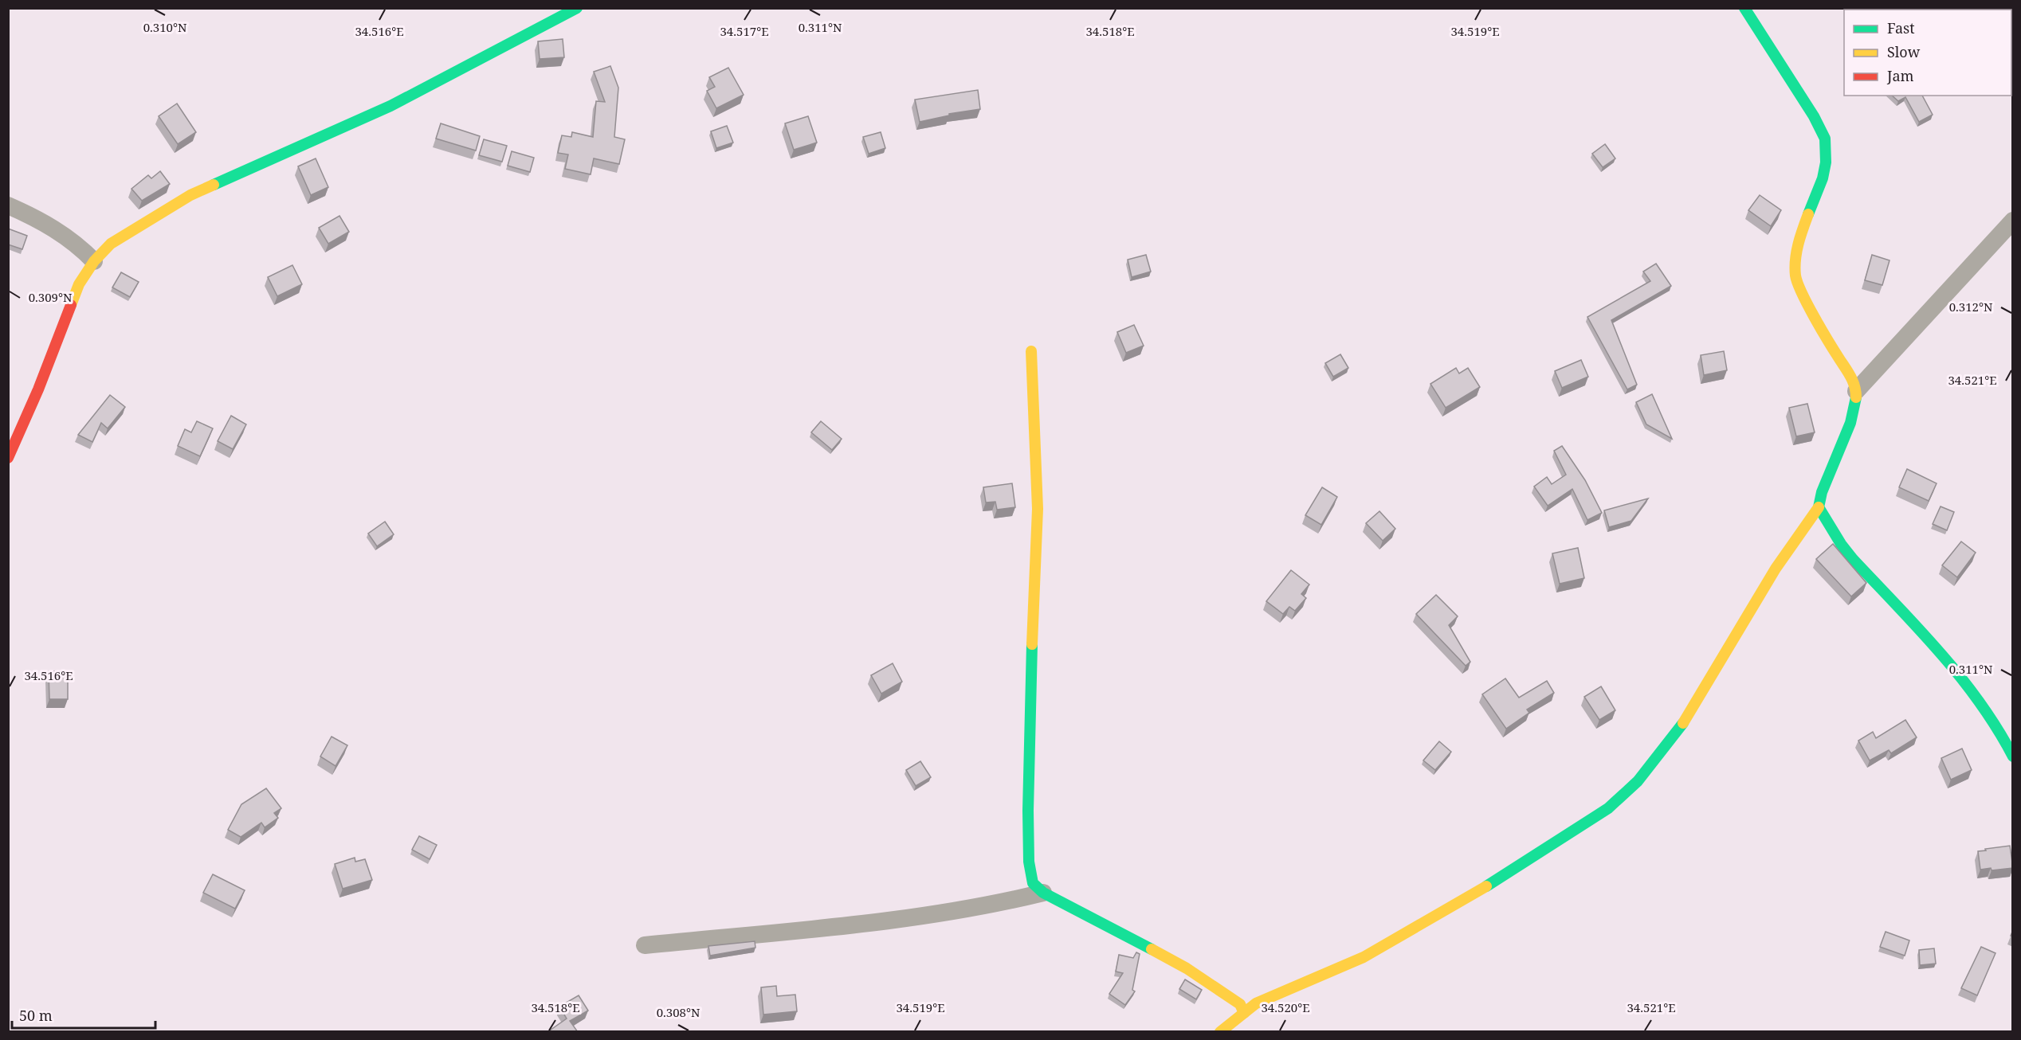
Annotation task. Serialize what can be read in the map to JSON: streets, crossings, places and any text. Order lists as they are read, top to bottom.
{
  "legend": ["Fast", "Slow", "Jam"],
  "scale_bar": "50 m",
  "coordinates": [
    "0.310°N",
    "0.311°N",
    "34.516°E",
    "34.517°E",
    "34.518°E",
    "34.519°E",
    "0.309°N",
    "0.312°N",
    "34.521°E",
    "34.520°E",
    "0.308°N"
  ]
}
